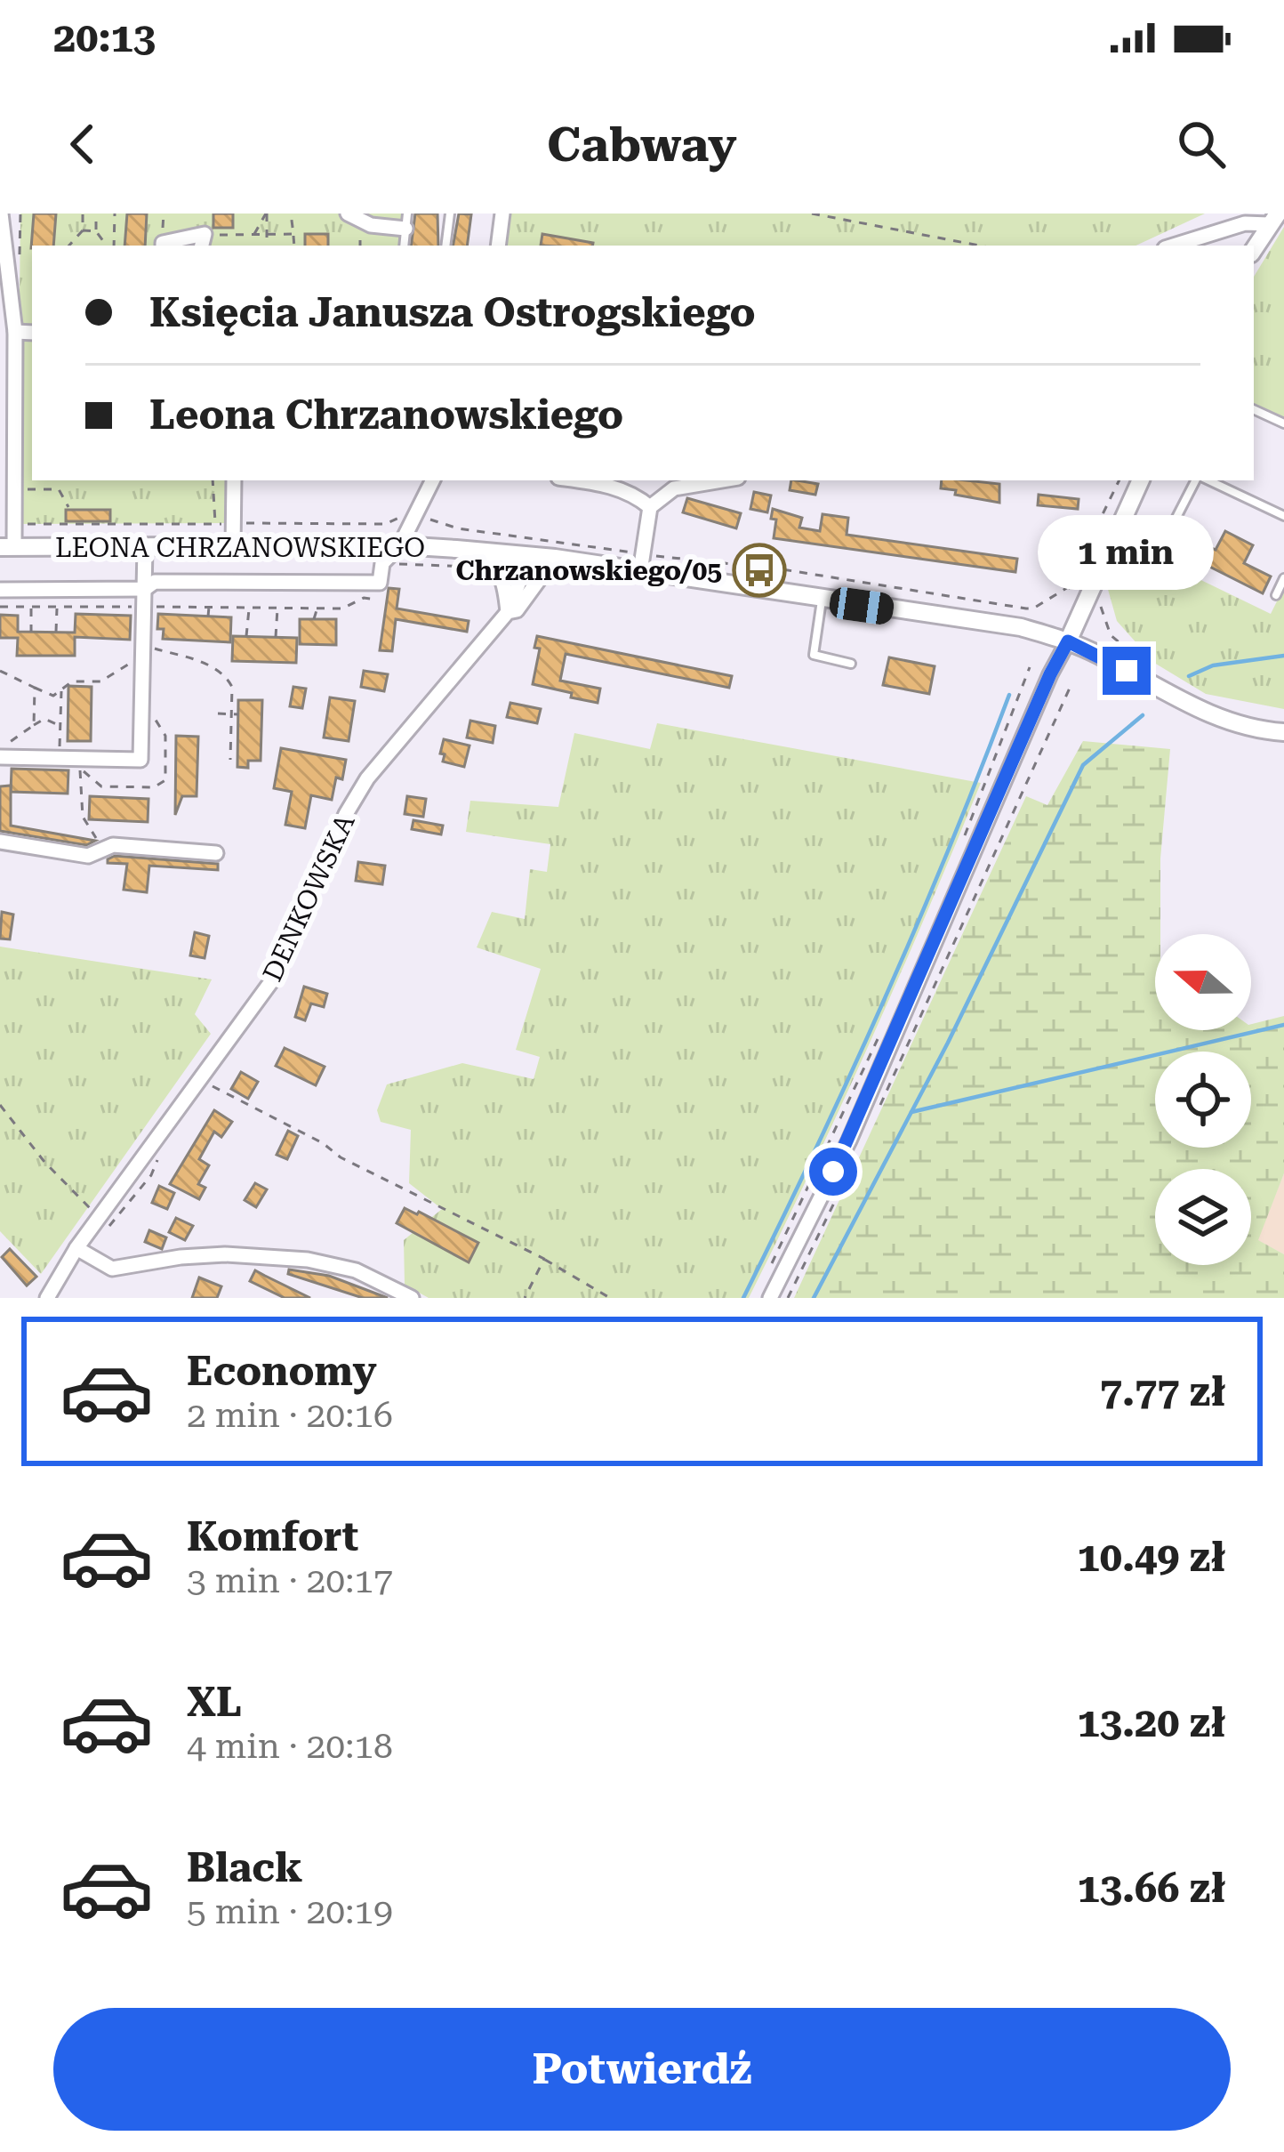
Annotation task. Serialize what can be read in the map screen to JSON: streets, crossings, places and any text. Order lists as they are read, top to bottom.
{
  "streets": {
    "street": ["LEONA CHRZANOWSKIEGO", "DENKOWSKA"]
  },
  "crossings": [
    ["LEONA CHRZANOWSKIEGO", "DENKOWSKA"]
  ],
  "places": {
    "bus stop": ["Chrzanowskiego/05"]
  },
  "north": "left",
  "page": {
    "status": "20:13",
    "header": "Cabway",
    "banner": ["Księcia Janusza Ostrogskiego", "Leona Chrzanowskiego"],
    "bubble": "1 min",
    "list": [
      {
        "name": "Economy",
        "note": "2 min · 20:16",
        "value": "7.77 zł"
      },
      {
        "name": "Komfort",
        "note": "3 min · 20:17",
        "value": "10.49 zł"
      },
      {
        "name": "XL",
        "note": "4 min · 20:18",
        "value": "13.20 zł"
      },
      {
        "name": "Black",
        "note": "5 min · 20:19",
        "value": "13.66 zł"
      }
    ],
    "buttons": "Potwierdź"
  }
}
